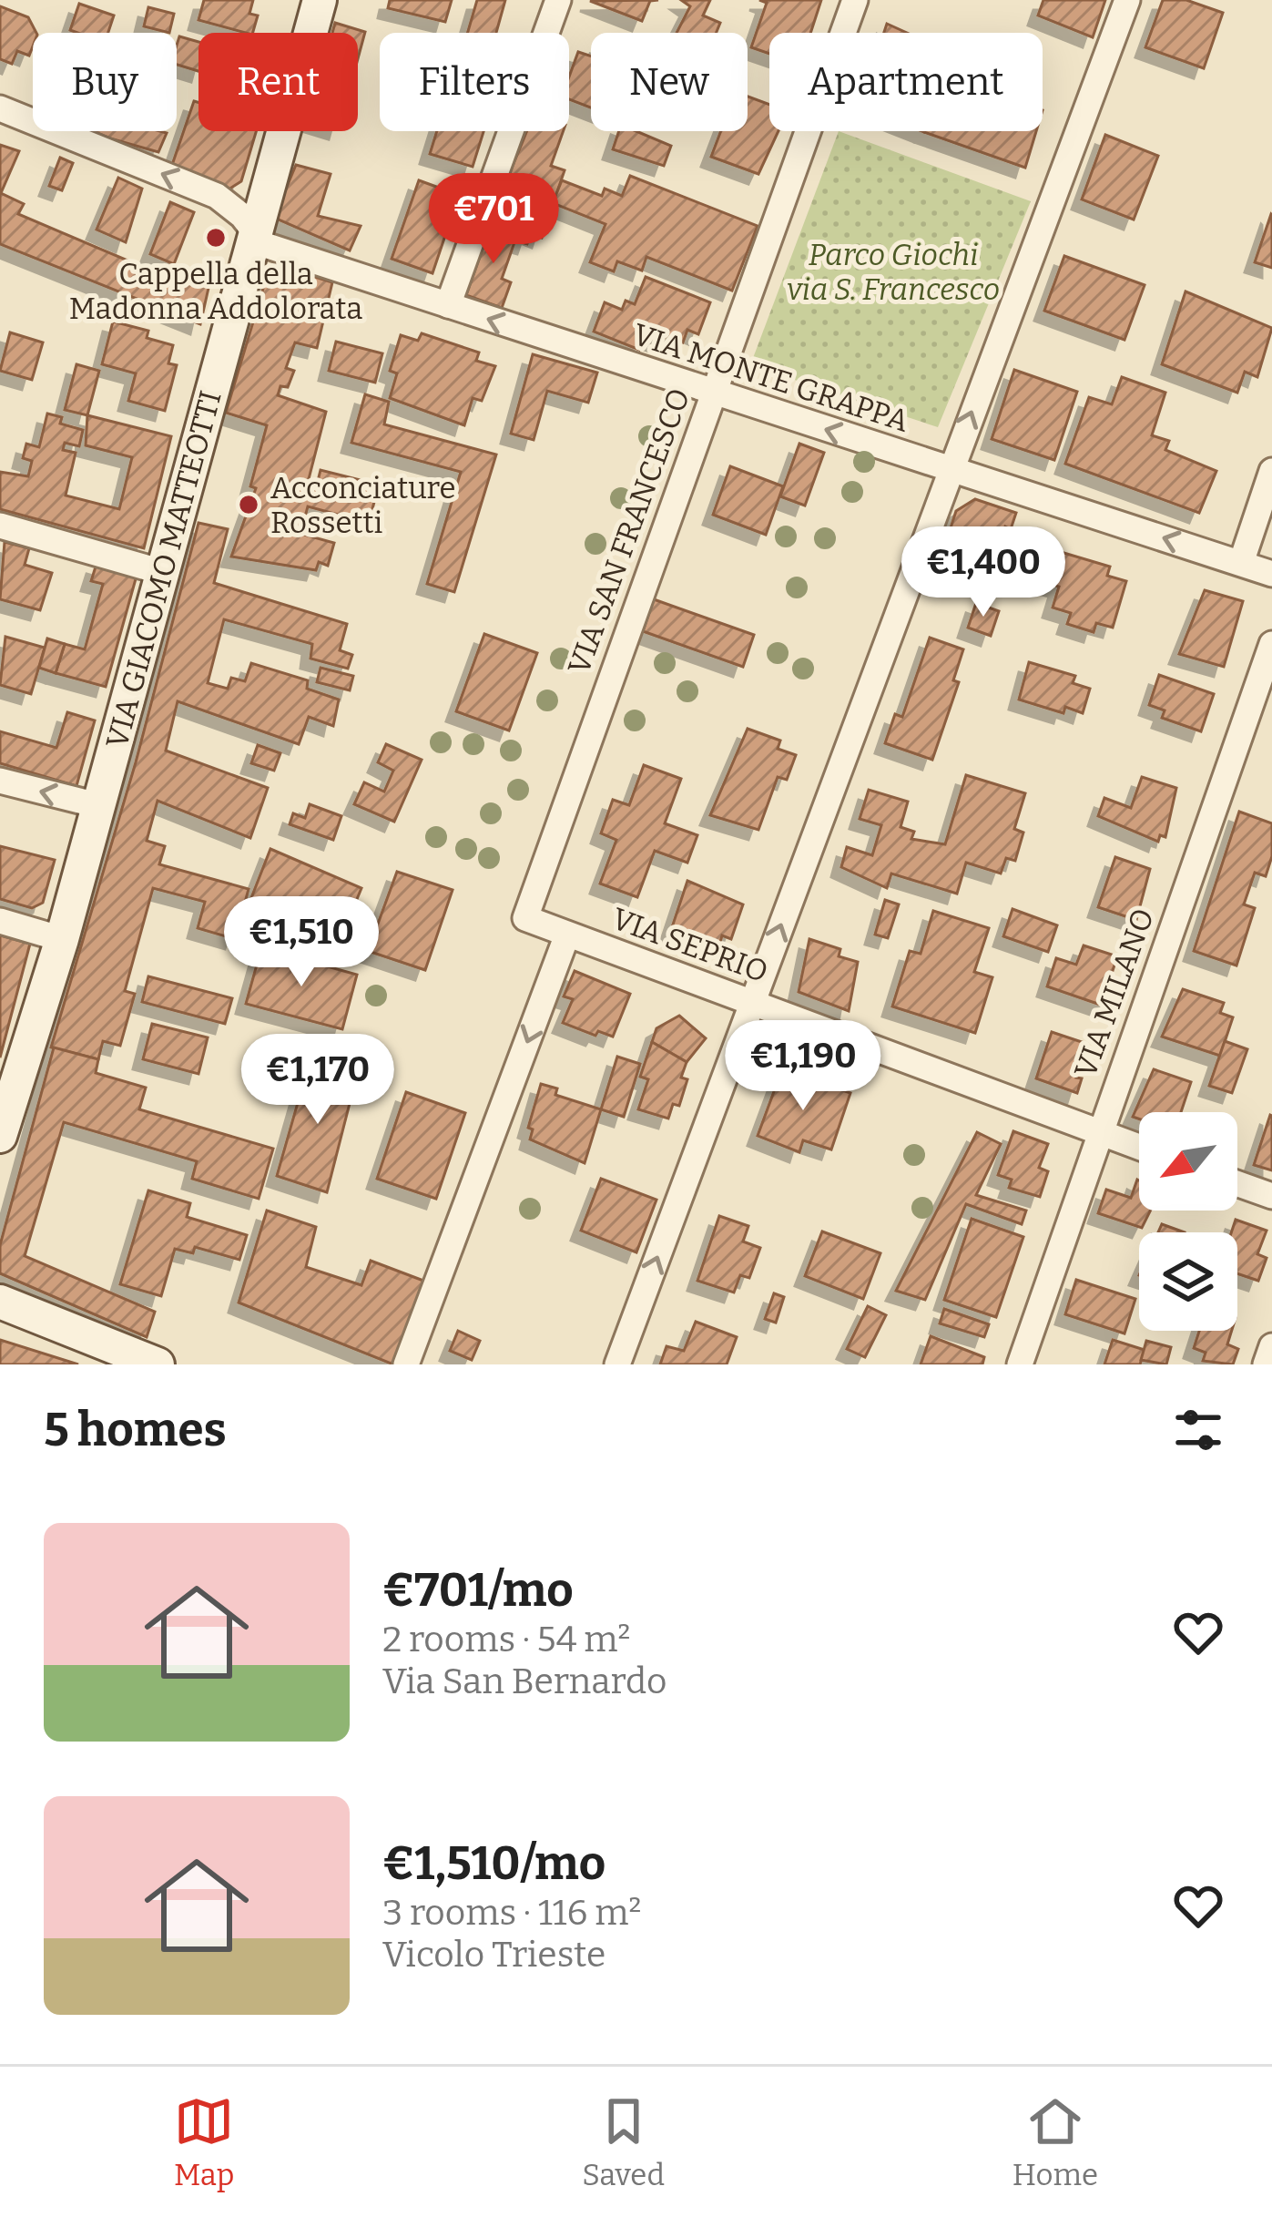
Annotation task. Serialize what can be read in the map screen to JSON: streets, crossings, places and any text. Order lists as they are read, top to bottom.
{
  "streets": {
    "street": [
      "VIA MONTE GRAPPA",
      "VIA SAN FRANCESCO",
      "VIA GIACOMO MATTEOTTI",
      "VIA SEPRIO",
      "VIA MILANO"
    ]
  },
  "crossings": [
    ["VIA MONTE GRAPPA", "VIA SAN FRANCESCO"],
    ["VIA MONTE GRAPPA", "VIA GIACOMO MATTEOTTI"],
    ["VIA SAN FRANCESCO", "VIA SEPRIO"],
    ["VIA SEPRIO", "VIA MILANO"]
  ],
  "one_way": ["VIA MONTE GRAPPA"],
  "parks": ["Parco Giochi via S. Francesco"],
  "places": ["Cappella della Madonna Addolorata", "Acconciature Rossetti"],
  "north": "bottom left",
  "page": {
    "chip": [
      "Buy",
      "Rent",
      "Filters",
      "New",
      "Apartment"
    ],
    "price": [
      "€701",
      "€1,400",
      "€1,510",
      "€1,190",
      "€1,170"
    ],
    "heading": "5 homes",
    "list": [
      {
        "name": "€701/mo",
        "note": "2 rooms · 54 m² · Via San Bernardo"
      },
      {
        "name": "€1,510/mo",
        "note": "3 rooms · 116 m² · Vicolo Trieste"
      }
    ],
    "tabs": ["Map", "Saved", "Home"]
  }
}
